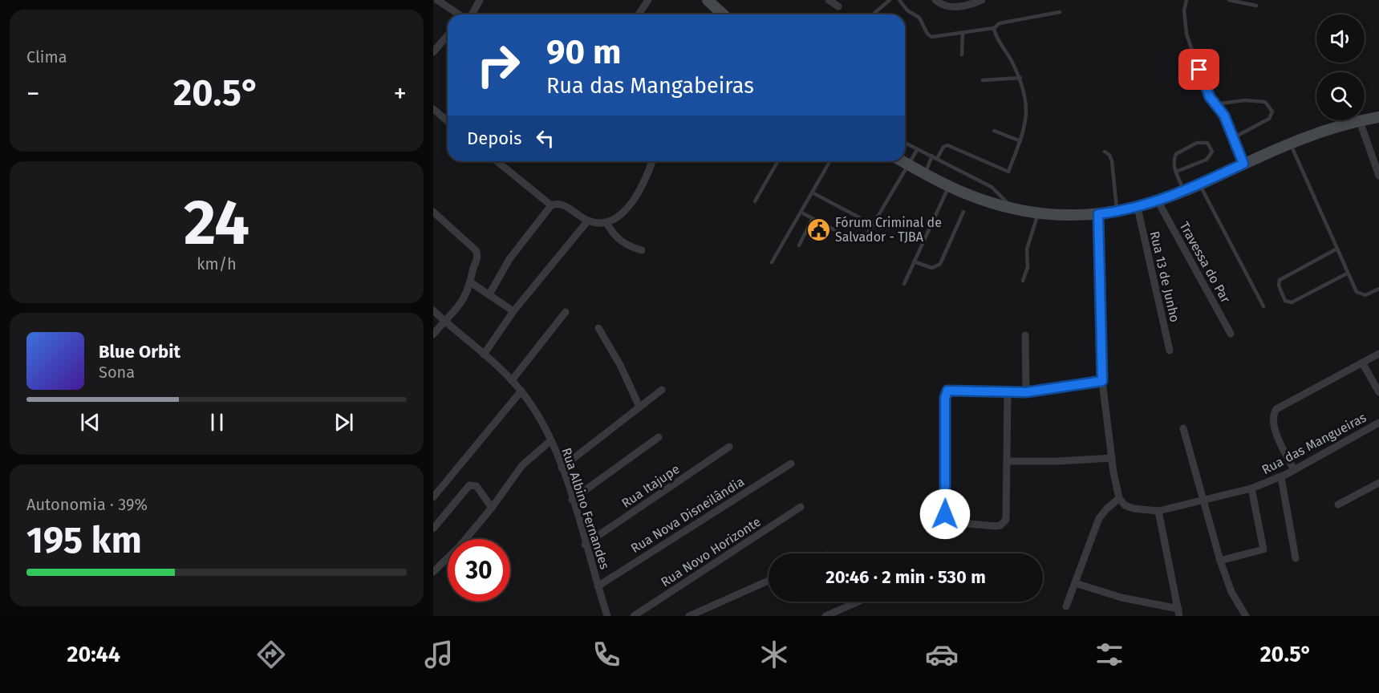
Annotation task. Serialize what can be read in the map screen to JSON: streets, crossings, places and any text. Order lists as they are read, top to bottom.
{
  "streets": {
    "street": [
      "Travessa do Par",
      "Rua 13 de Junho",
      "Rua das Mangueiras",
      "Rua Itajupe",
      "Rua Albino Fernandes",
      "Rua Nova Disneilândia",
      "Rua Novo Horizonte"
    ]
  },
  "crossings": [
    ["Rua Itajupe", "Rua Albino Fernandes"],
    ["Rua Albino Fernandes", "Rua Nova Disneilândia"]
  ],
  "places": {
    "public building": ["Fórum Criminal de Salvador - TJBA"]
  },
  "page": {
    "tile": [
      "Clima",
      ["24", "km/h"],
      ["Autonomia · 39%", "195 km"]
    ],
    "turn": ["90 m", "Rua das Mangabeiras"],
    "heat": ["−", "20.5°", "+"],
    "then": "Depois",
    "song": ["Blue Orbit", "Sona"],
    "limit": "30",
    "trip": "20:46 · 2 min · 530 m",
    "tabs": ["20:44", "20.5°"]
  }
}
